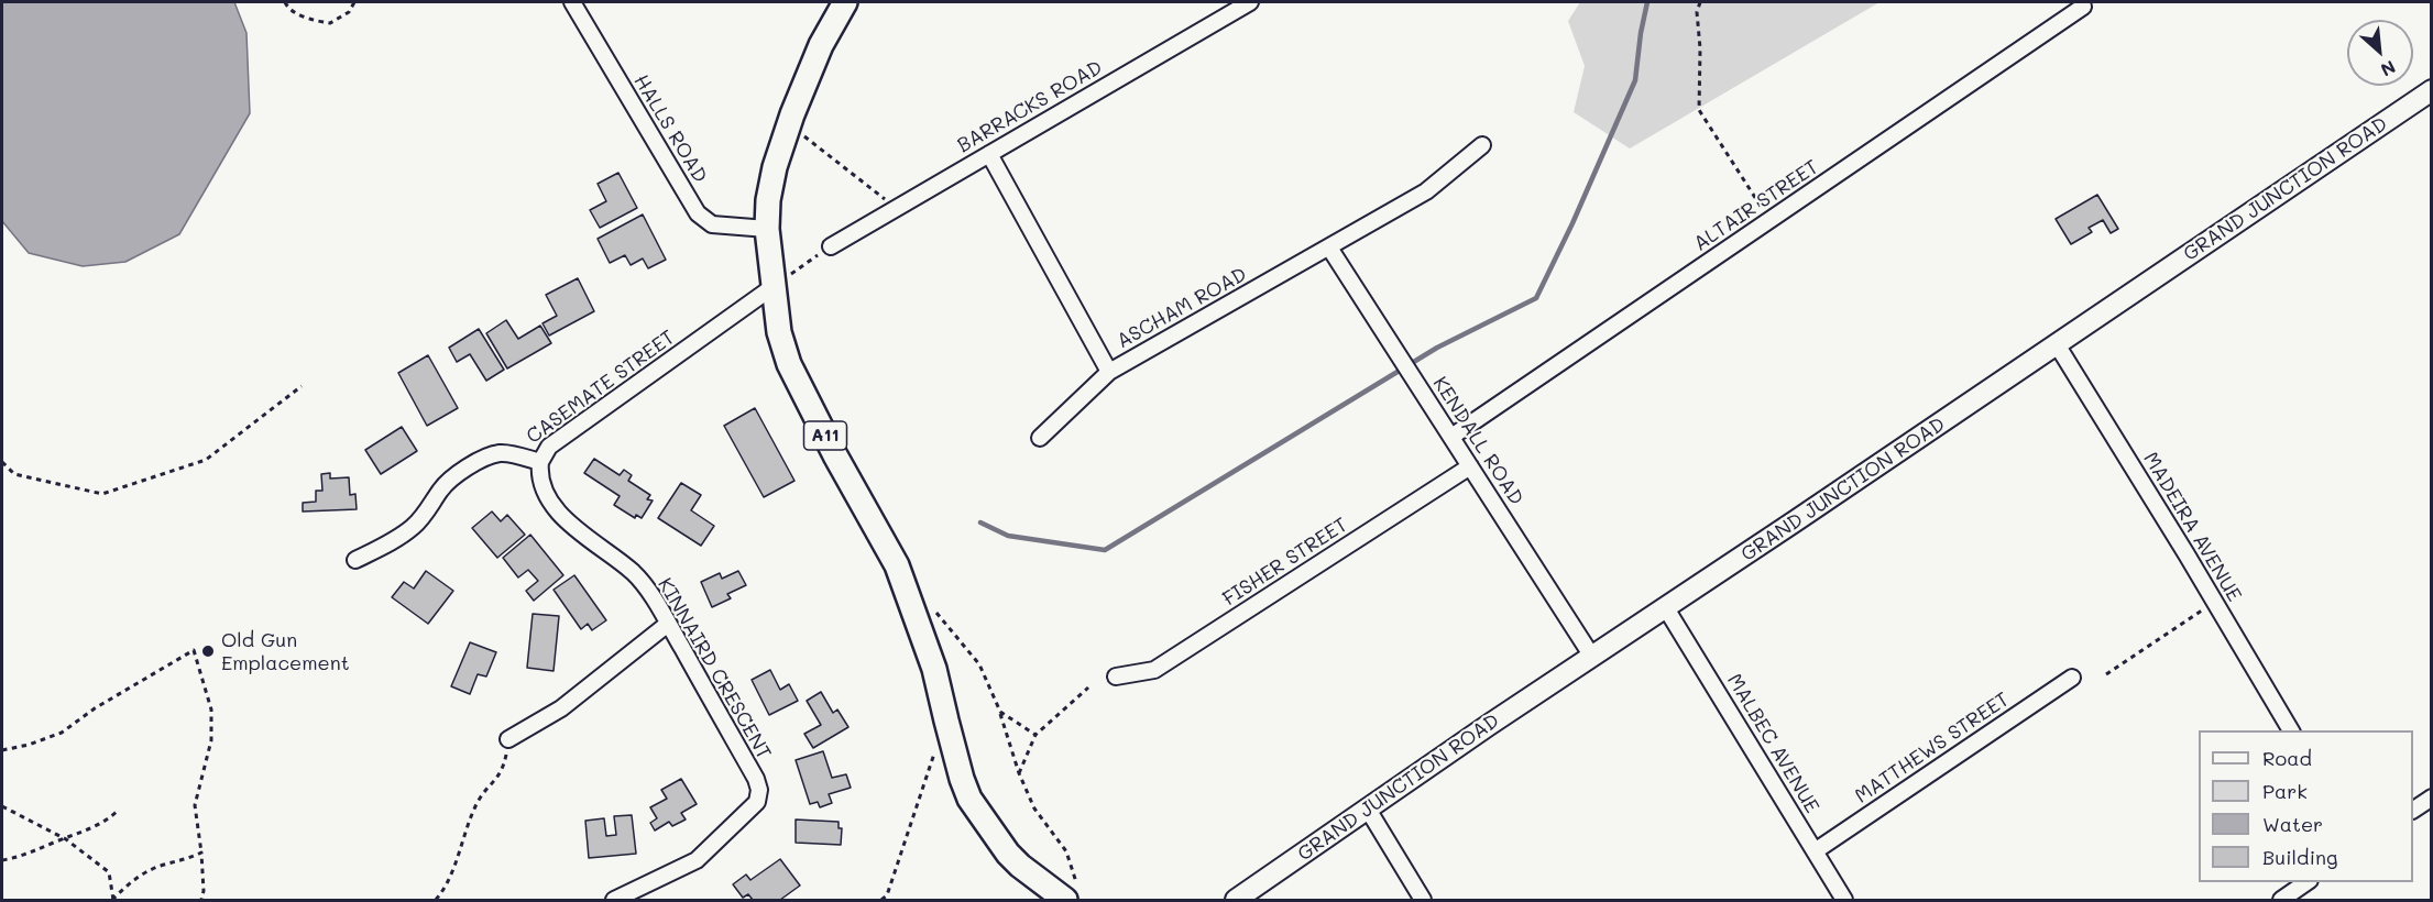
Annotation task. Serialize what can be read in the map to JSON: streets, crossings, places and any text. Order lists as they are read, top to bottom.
{
  "streets": {
    "main road": ["GRAND JUNCTION ROAD", "A11"],
    "street": [
      "BARRACKS ROAD",
      "HALLS ROAD",
      "ALTAIR STREET",
      "ASCHAM ROAD",
      "CASEMATE STREET",
      "KENDALL ROAD",
      "MADEIRA AVENUE",
      "FISHER STREET",
      "KINNAIRD CRESCENT",
      "MALBEC AVENUE",
      "MATTHEWS STREET"
    ]
  },
  "crossings": [
    ["BARRACKS ROAD", "ASCHAM ROAD"],
    ["HALLS ROAD", "A11"],
    ["GRAND JUNCTION ROAD", "KENDALL ROAD"],
    ["GRAND JUNCTION ROAD", "MADEIRA AVENUE"],
    ["GRAND JUNCTION ROAD", "MALBEC AVENUE"],
    ["ALTAIR STREET", "KENDALL ROAD"],
    ["ASCHAM ROAD", "KENDALL ROAD"],
    ["CASEMATE STREET", "A11"],
    ["CASEMATE STREET", "KINNAIRD CRESCENT"],
    ["KENDALL ROAD", "FISHER STREET"],
    ["MALBEC AVENUE", "MATTHEWS STREET"]
  ],
  "places": ["Old Gun Emplacement"],
  "legend": [
    "Road",
    "Park",
    "Water",
    "Building"
  ],
  "north": "bottom right"
}
